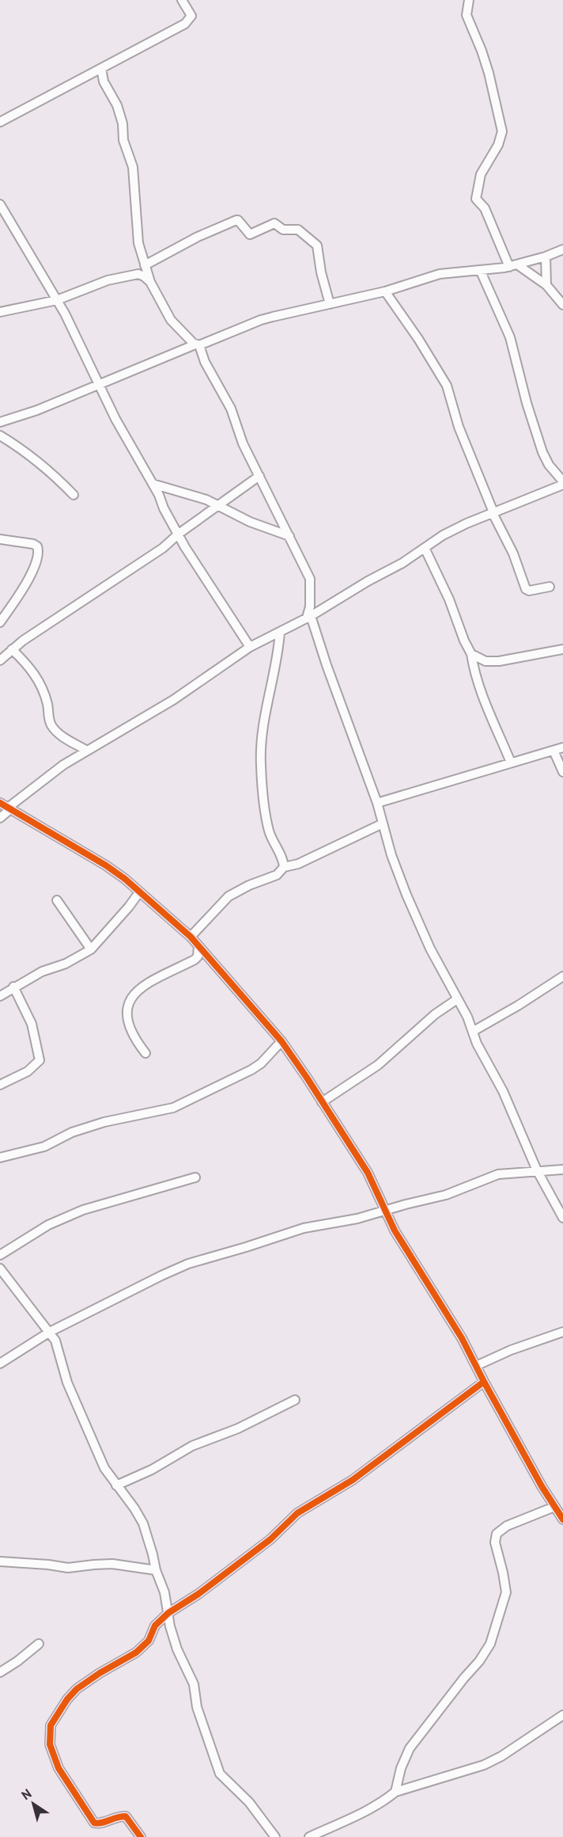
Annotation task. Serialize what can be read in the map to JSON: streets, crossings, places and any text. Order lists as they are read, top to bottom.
{
  "north": "top left"
}
